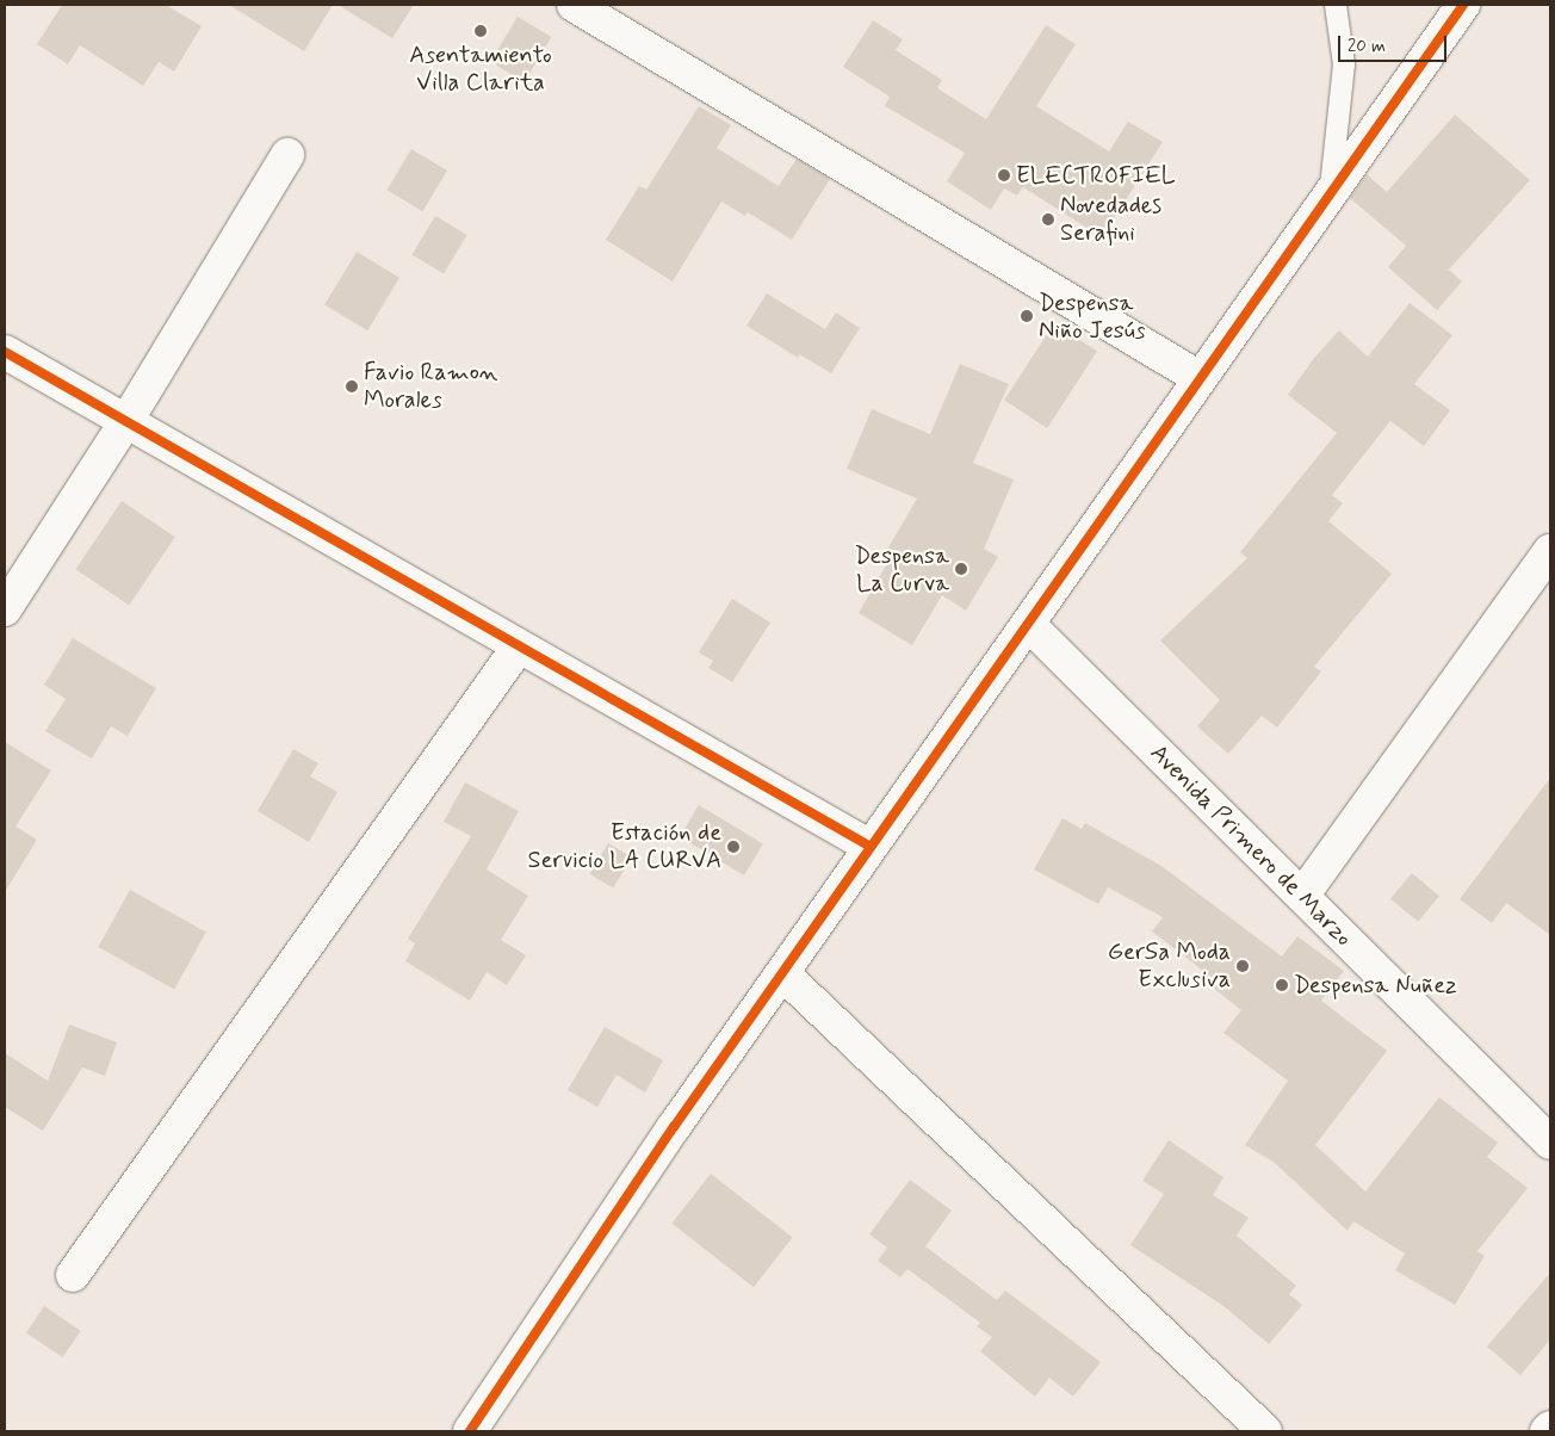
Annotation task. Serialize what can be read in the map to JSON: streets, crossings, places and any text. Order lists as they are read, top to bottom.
{
  "streets": {
    "street": ["Avenida Primero de Marzo"]
  },
  "places": [
    "Asentamiento Villa Clarita",
    "ELECTROFIEL",
    "Novedades Serafini",
    "Despensa Niño Jesús",
    "Favio Ramon Morales",
    "Despensa La Curva",
    "Estación de Servicio LA CURVA",
    "GerSa Moda Exclusiva",
    "Despensa Nuñez"
  ],
  "scale_bar": "20 m"
}
